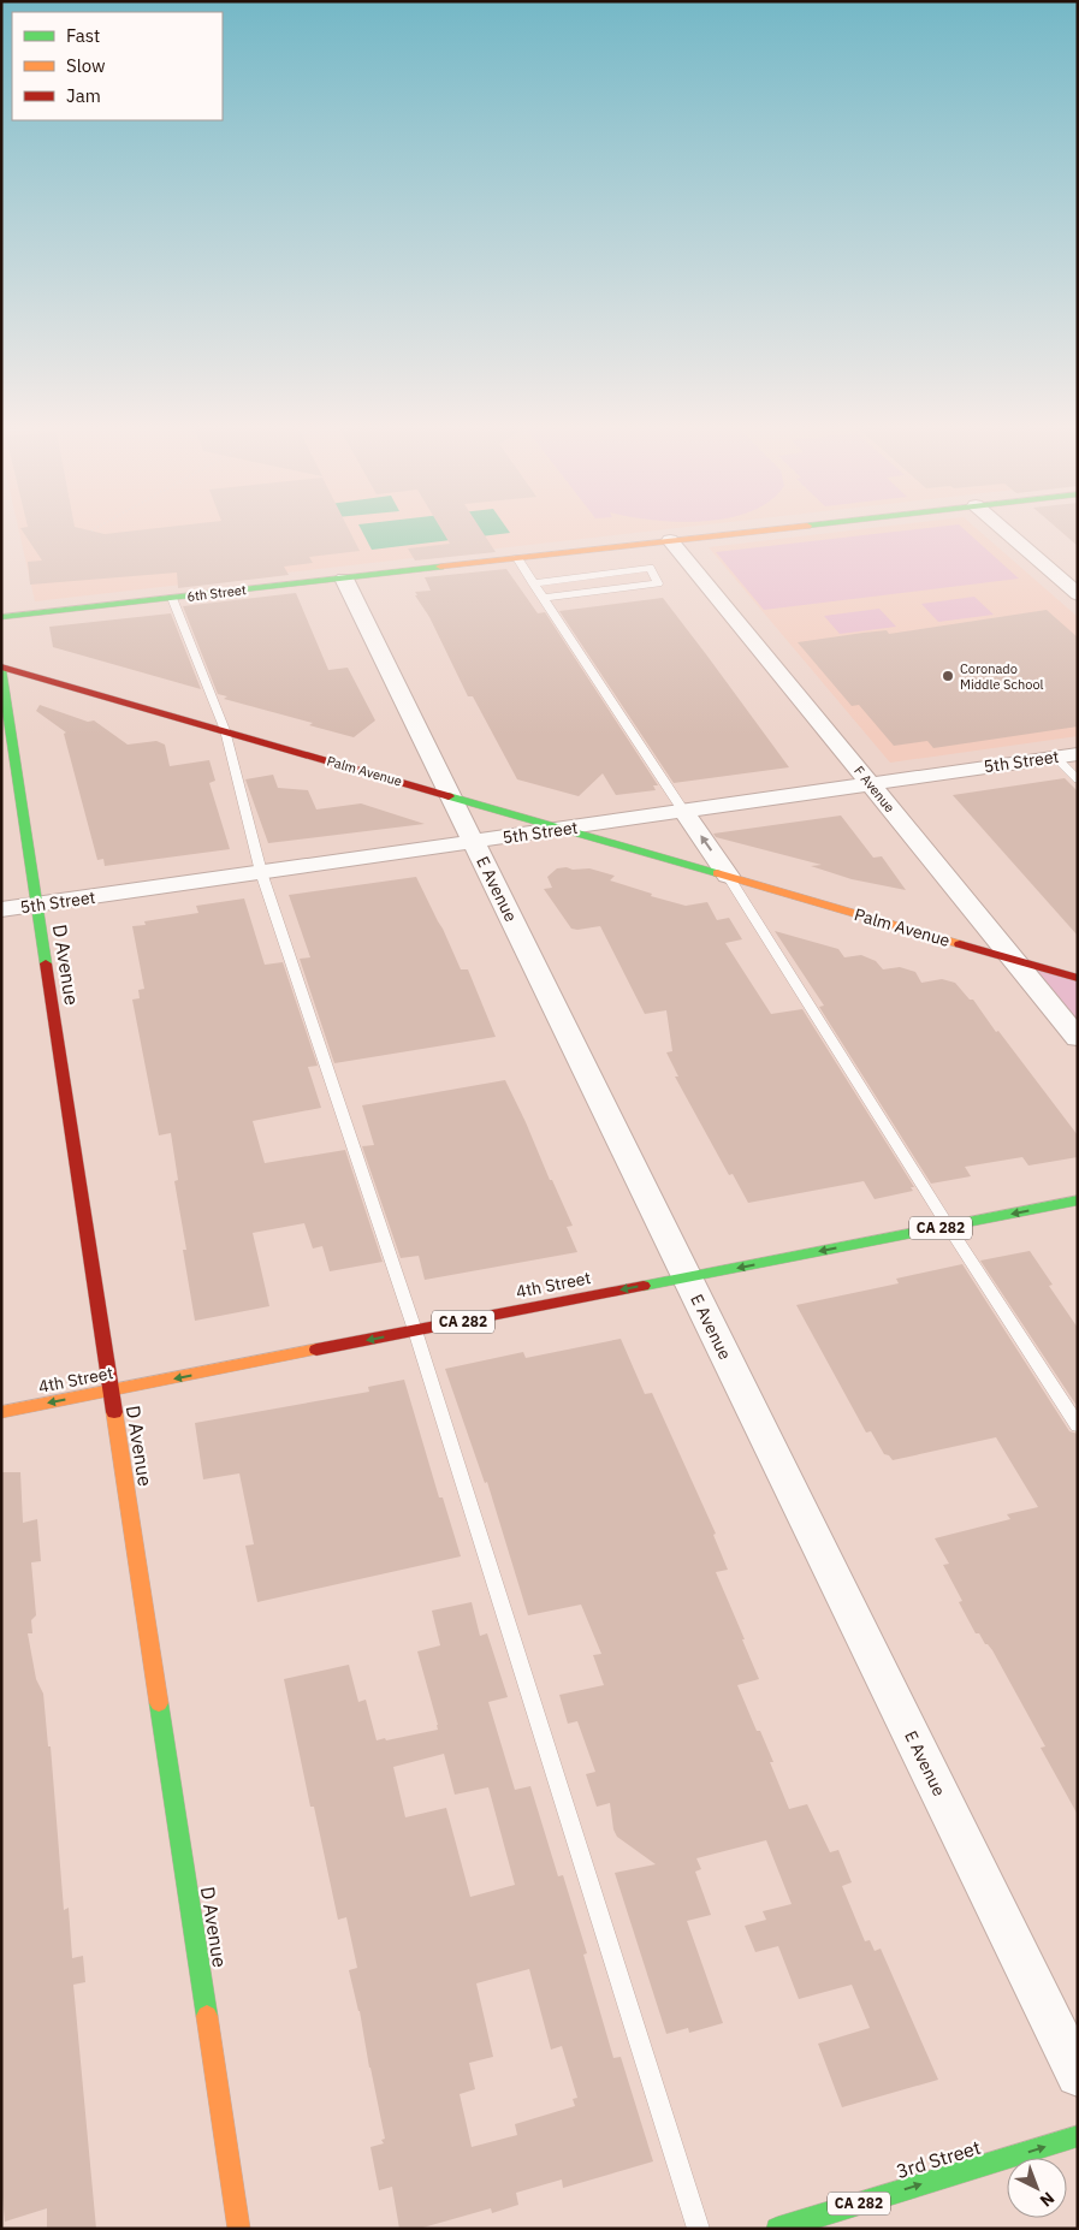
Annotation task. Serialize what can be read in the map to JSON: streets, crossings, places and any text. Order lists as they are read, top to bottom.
{
  "streets": {
    "street": [
      "6th Street",
      "5th Street",
      "Palm Avenue",
      "F Avenue",
      "E Avenue",
      "D Avenue",
      "CA 282",
      "4th Street",
      "3rd Street"
    ]
  },
  "crossings": [
    ["6th Street", "F Avenue"],
    ["6th Street", "E Avenue"],
    ["5th Street", "Palm Avenue"],
    ["5th Street", "F Avenue"],
    ["5th Street", "E Avenue"],
    ["5th Street", "D Avenue"],
    ["Palm Avenue", "F Avenue"],
    ["Palm Avenue", "E Avenue"],
    ["Palm Avenue", "D Avenue"],
    ["E Avenue", "4th Street"],
    ["D Avenue", "4th Street"]
  ],
  "one_way": ["4th Street", "3rd Street"],
  "places": ["Coronado Middle School"],
  "legend": ["Fast", "Slow", "Jam"],
  "north": "bottom right"
}
